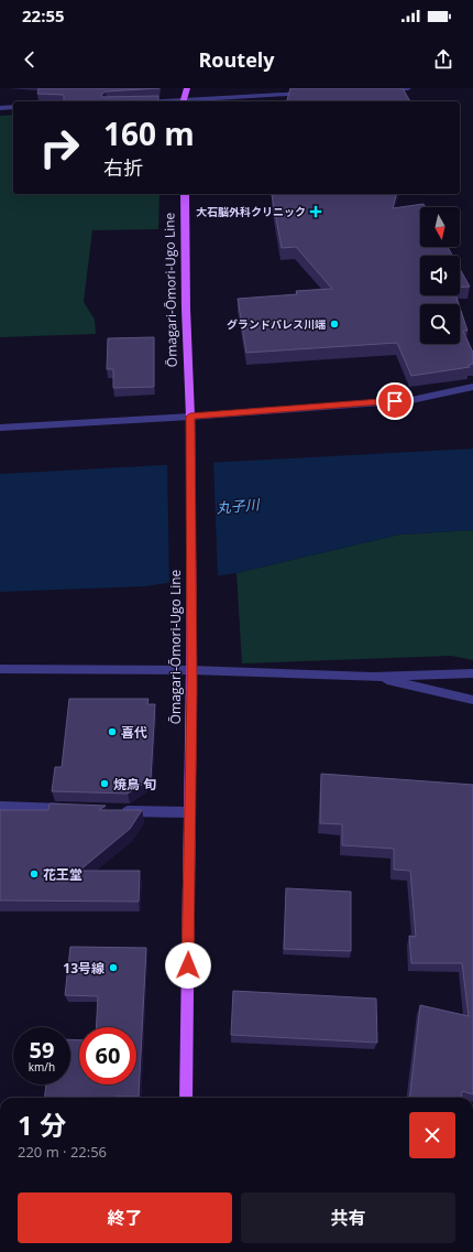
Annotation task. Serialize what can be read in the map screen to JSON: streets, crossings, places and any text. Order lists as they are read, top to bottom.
{
  "streets": {
    "main road": ["Ōmagari-Ōmori-Ugo Line"]
  },
  "water": ["丸子川"],
  "places": {
    "health": ["大石脳外科クリニック"],
    "other": [
      "グランドパレス川端",
      "喜代",
      "焼鳥 旬",
      "花王堂",
      "13号線"
    ]
  },
  "north": "bottom",
  "page": {
    "status": "22:55",
    "header": "Routely",
    "turn": ["160 m", "右折"],
    "speed": "59 km/h",
    "limit": "60",
    "heading": ["1 分", "220 m · 22:56"],
    "buttons": ["終了", "共有"]
  }
}
